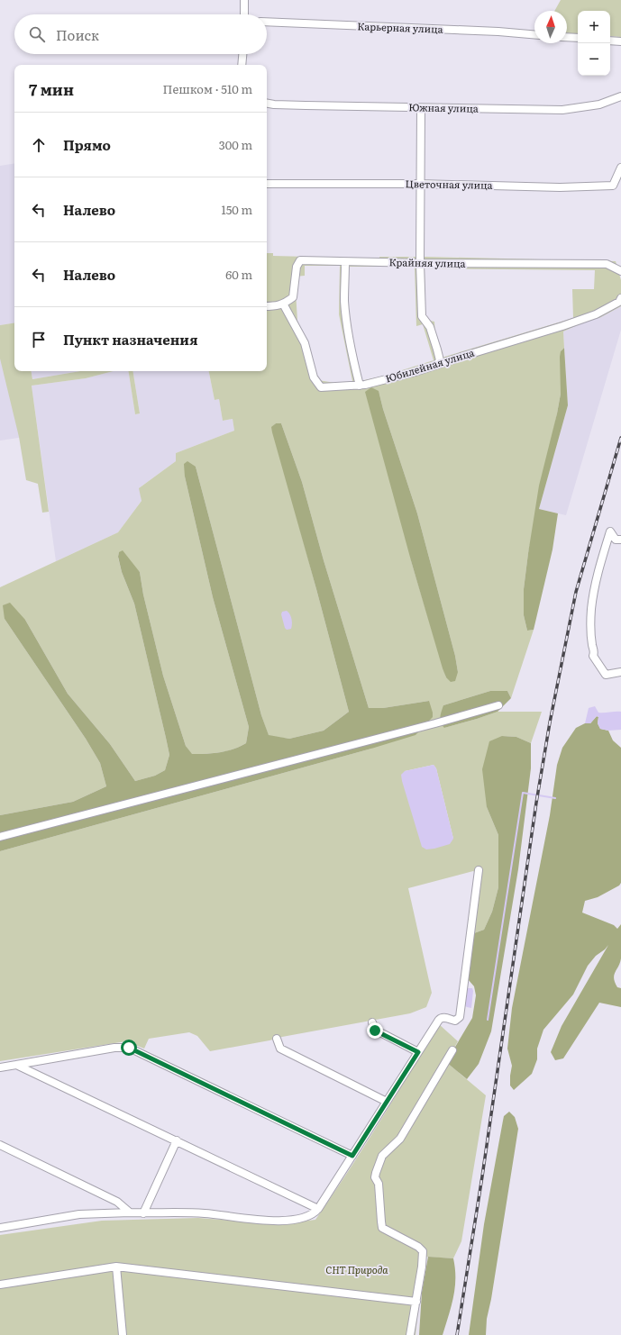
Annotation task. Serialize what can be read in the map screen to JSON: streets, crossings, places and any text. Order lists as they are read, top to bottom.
{
  "streets": {
    "street": [
      "Карьерная улица",
      "Южная улица",
      "Цветочная улица",
      "Крайняя улица",
      "Юбилейная улица"
    ]
  },
  "crossings": [
    ["Крайняя улица", "Юбилейная улица"]
  ],
  "parks": ["СНТ Природа"],
  "north": "top",
  "page": {
    "map_buttons": ["+", "−"],
    "search": "Поиск",
    "heading": ["7 мин", "Пешком · 510 m"],
    "list": [
      ["Прямо", "300 m"],
      ["Налево", "150 m"],
      ["Налево", "60 m"],
      "Пункт назначения"
    ]
  }
}
